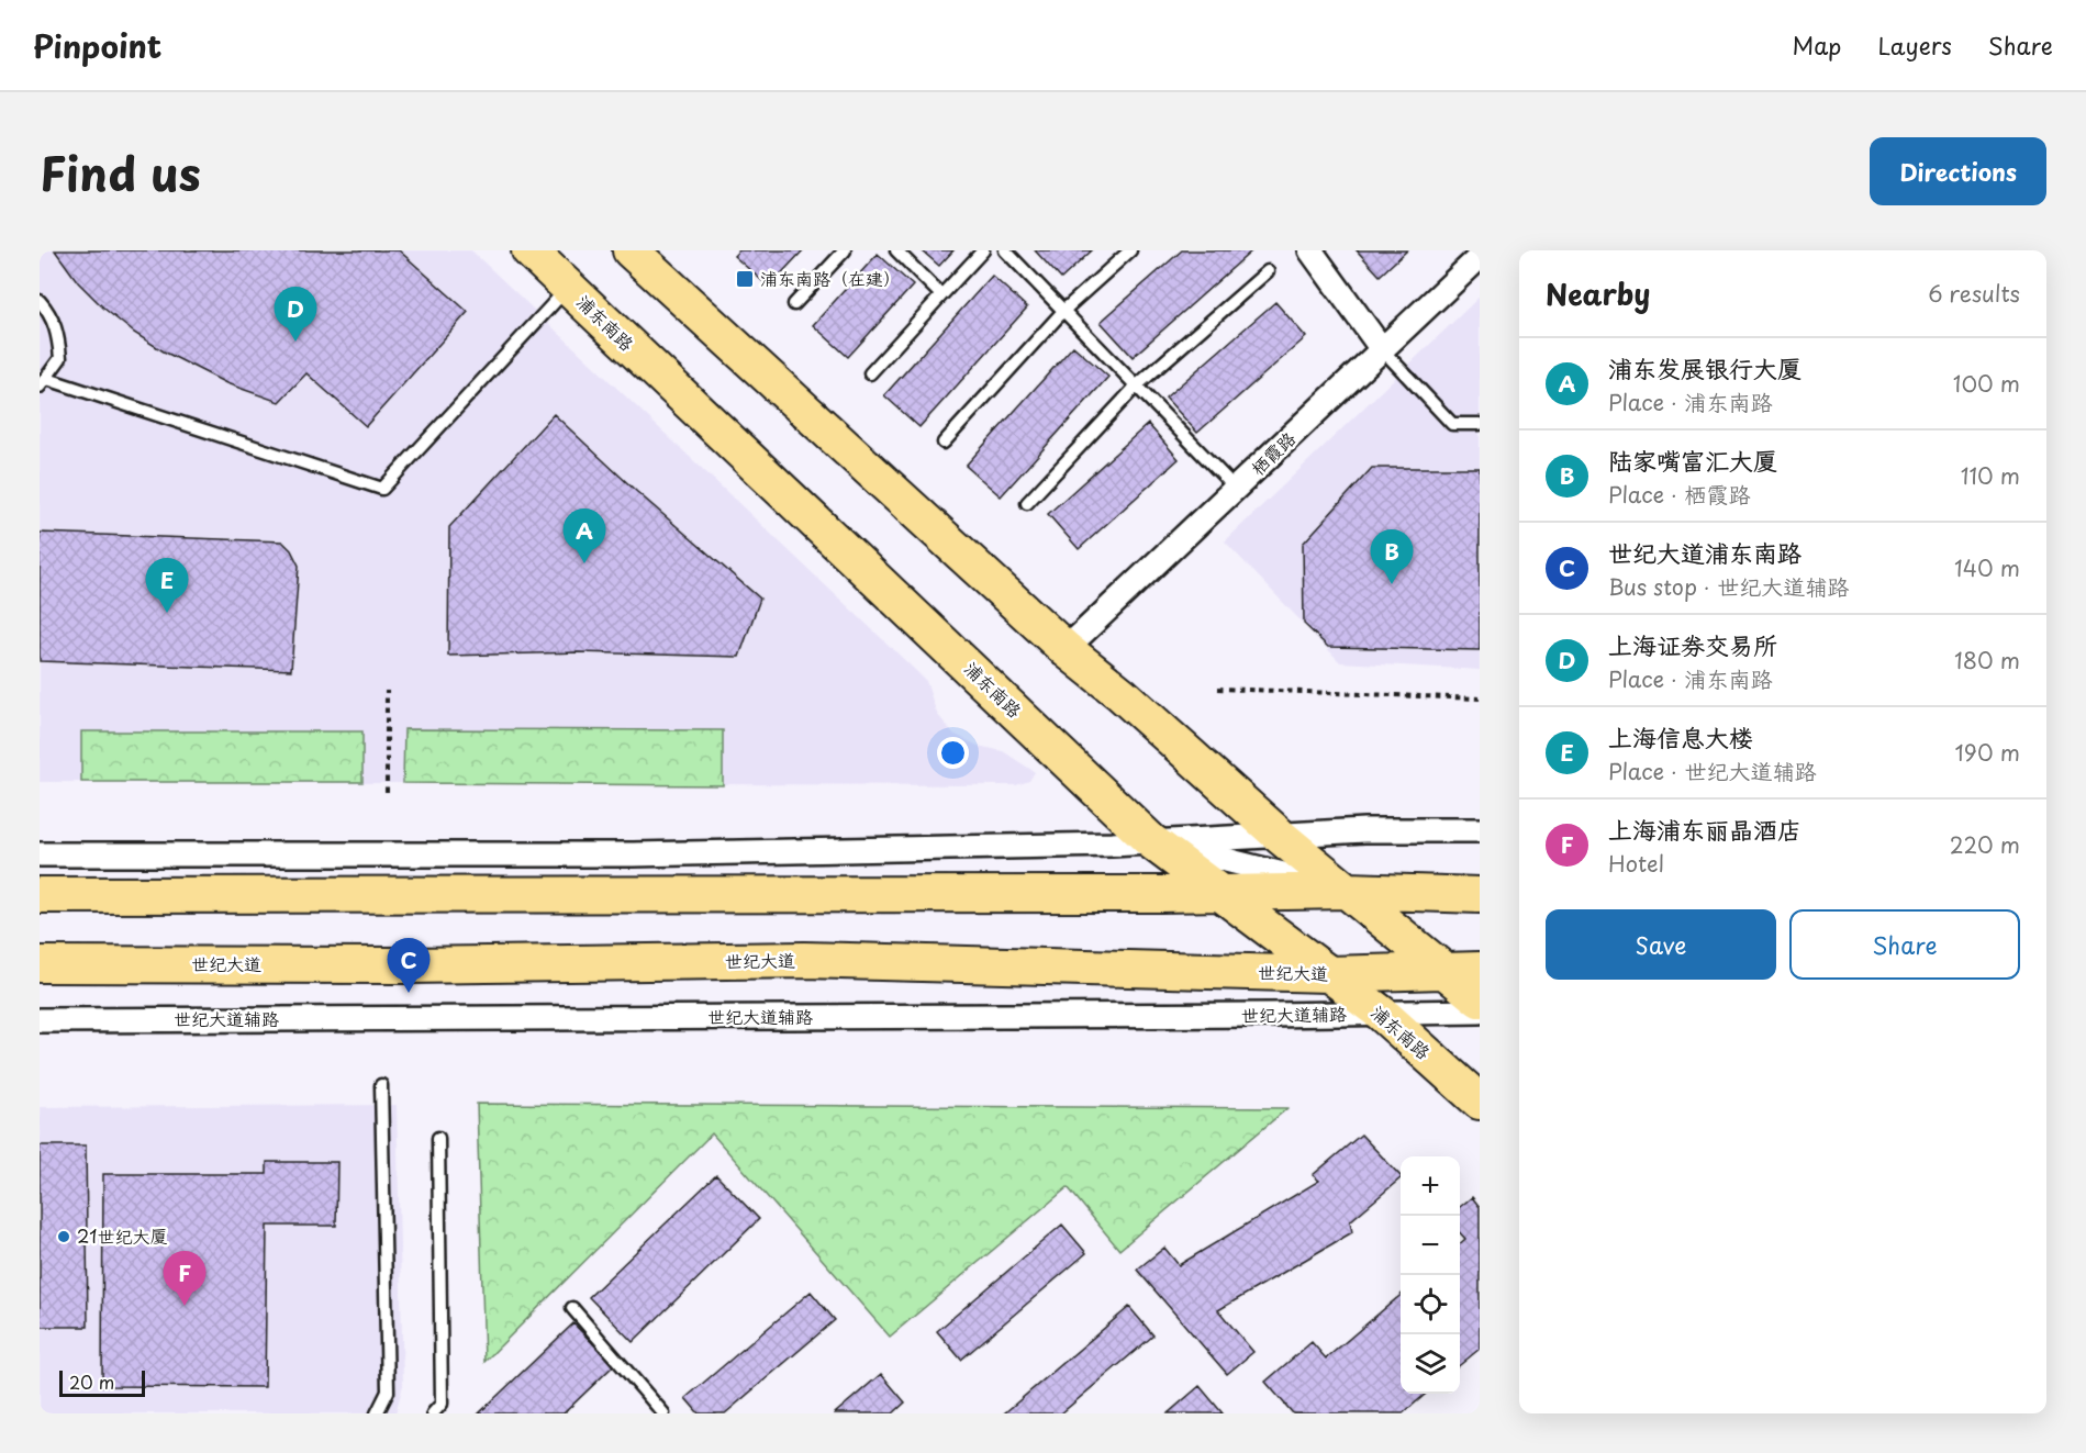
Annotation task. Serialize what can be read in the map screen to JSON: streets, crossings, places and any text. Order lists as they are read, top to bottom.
{
  "streets": {
    "main road": ["浦东南路", "世纪大道"],
    "street": ["栖霞路", "世纪大道辅路"]
  },
  "crossings": [
    ["浦东南路", "世纪大道"],
    ["浦东南路", "世纪大道辅路"]
  ],
  "places": {
    "transit": ["浦东南路（在建）"],
    "other": ["21世纪大厦"]
  },
  "scale_bar": "20 m",
  "page": {
    "header": "Pinpoint",
    "nav": ["Map", "Layers", "Share"],
    "title": "Find us",
    "buttons": [
      "Directions",
      ["Save", "Share"]
    ],
    "heading": ["Nearby", "6 results"],
    "pins": [
      "D",
      "A",
      "B",
      "E",
      "C",
      "F"
    ],
    "list": [
      {
        "mark": "A",
        "name": "浦东发展银行大厦",
        "note": "Place · 浦东南路",
        "value": "100 m"
      },
      {
        "mark": "B",
        "name": "陆家嘴富汇大厦",
        "note": "Place · 栖霞路",
        "value": "110 m"
      },
      {
        "mark": "C",
        "name": "世纪大道浦东南路",
        "note": "Bus stop · 世纪大道辅路",
        "value": "140 m"
      },
      {
        "mark": "D",
        "name": "上海证券交易所",
        "note": "Place · 浦东南路",
        "value": "180 m"
      },
      {
        "mark": "E",
        "name": "上海信息大楼",
        "note": "Place · 世纪大道辅路",
        "value": "190 m"
      },
      {
        "mark": "F",
        "name": "上海浦东丽晶酒店",
        "note": "Hotel",
        "value": "220 m"
      }
    ],
    "map_buttons": ["+", "−"],
    "scale": "20 m"
  }
}
